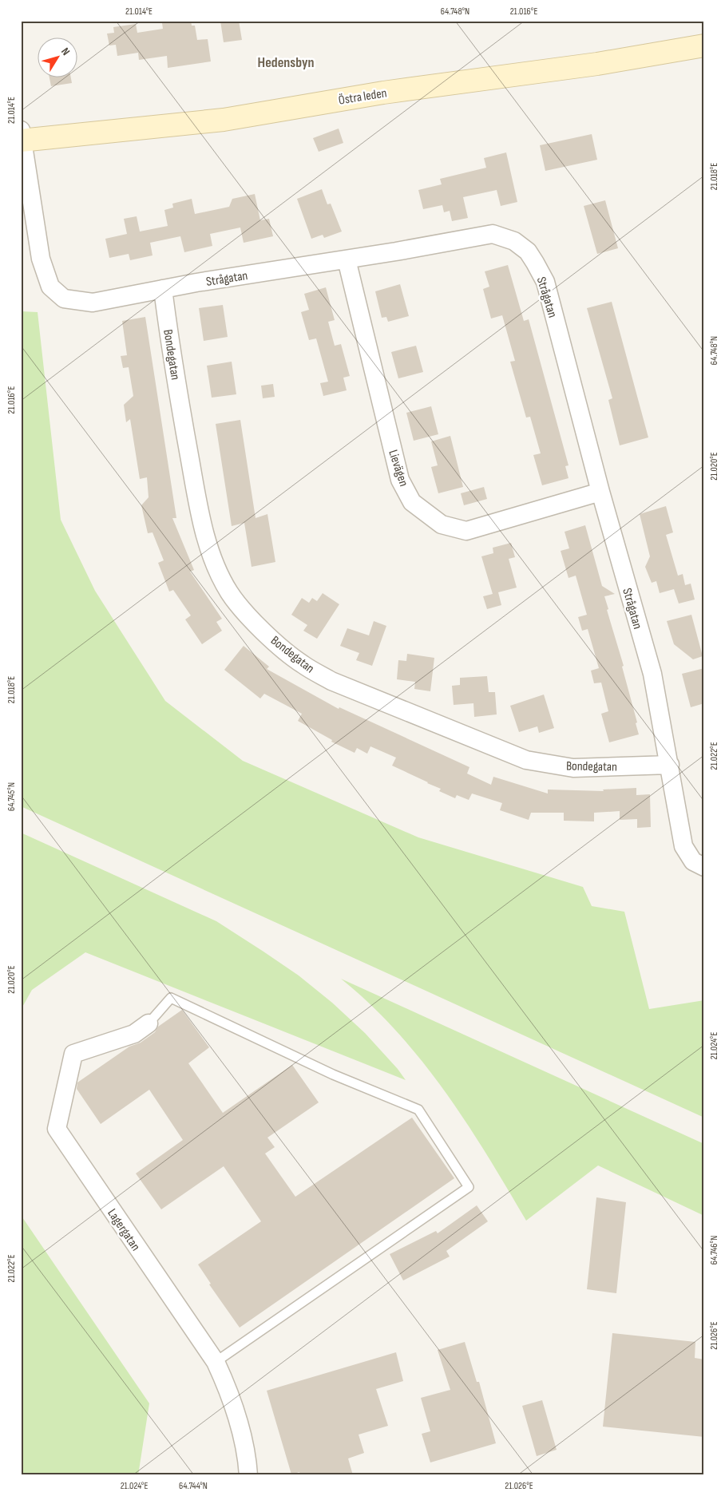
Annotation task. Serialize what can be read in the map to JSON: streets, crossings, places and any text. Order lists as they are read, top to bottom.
{
  "streets": {
    "street": [
      "Östra leden",
      "Strågatan",
      "Bondegatan",
      "Lievägen",
      "Lagergatan"
    ]
  },
  "crossings": [
    ["Östra leden", "Strågatan"],
    ["Strågatan", "Bondegatan"],
    ["Strågatan", "Lievägen"]
  ],
  "districts": ["Hedensbyn"],
  "north": "top right",
  "coordinates": [
    "21.014°E",
    "64.748°N",
    "21.016°E",
    "21.018°E",
    "21.020°E",
    "21.022°E",
    "64.745°N",
    "21.024°E",
    "64.746°N",
    "21.026°E",
    "64.744°N"
  ]
}
